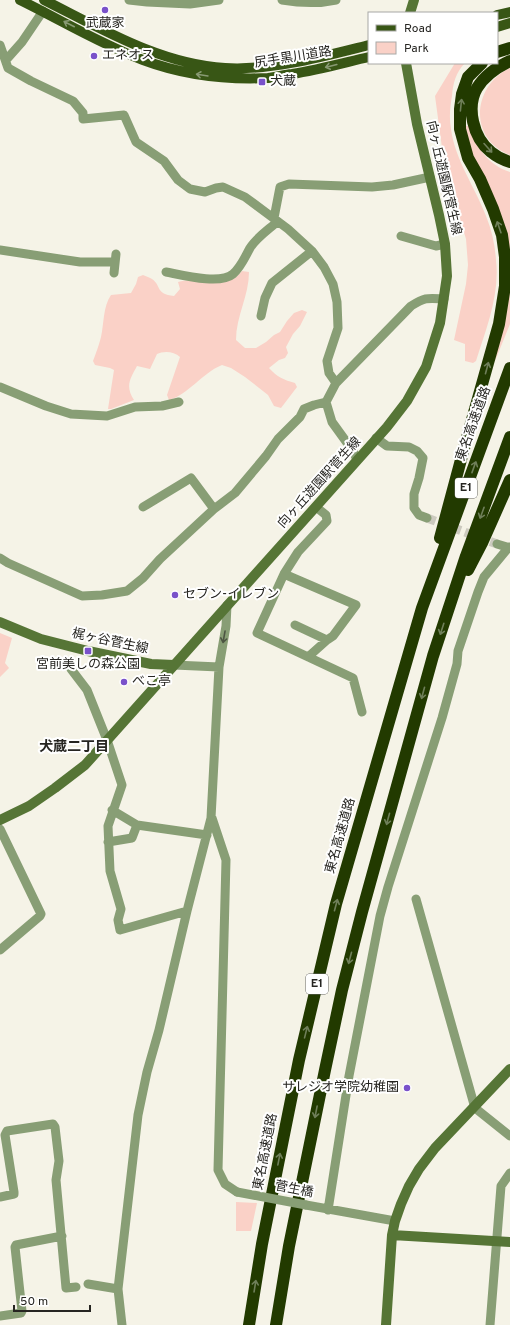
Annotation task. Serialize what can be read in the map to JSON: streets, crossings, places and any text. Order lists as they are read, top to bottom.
{
  "streets": {
    "highway": ["東名高速道路", "E1"],
    "main road": ["尻手黒川道路"],
    "street": ["向ヶ丘遊園駅菅生線", "梶ヶ谷菅生線", "菅生橋"]
  },
  "crossings": [
    ["向ヶ丘遊園駅菅生線", "梶ヶ谷菅生線"]
  ],
  "districts": ["犬蔵二丁目"],
  "places": {
    "other": [
      "武蔵家",
      "エネオス",
      "セブン-イレブン",
      "べこ亭",
      "サレジオ学院幼稚園"
    ],
    "transit": ["犬蔵", "宮前美しの森公園"]
  },
  "legend": ["Road", "Park"],
  "scale_bar": "50 m"
}
